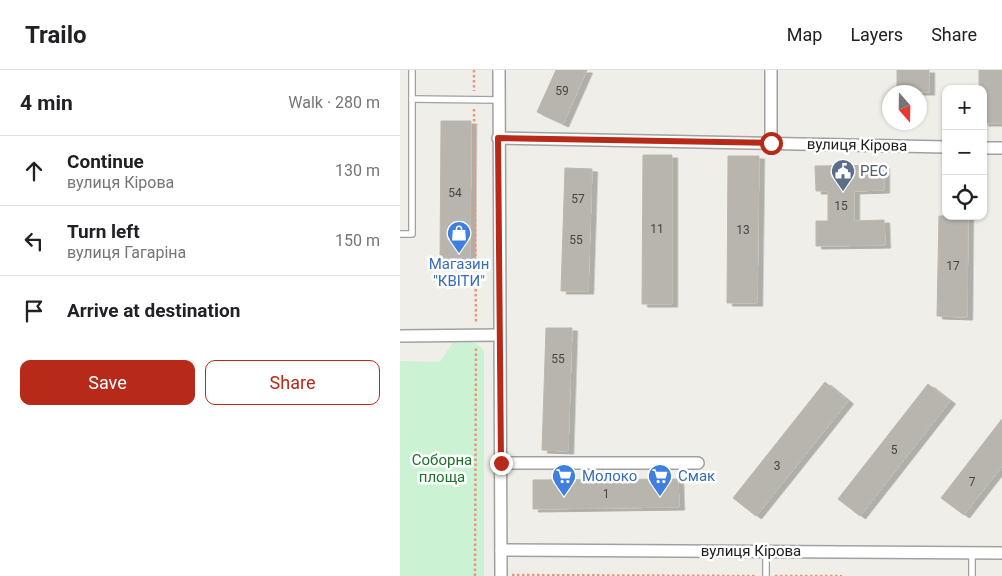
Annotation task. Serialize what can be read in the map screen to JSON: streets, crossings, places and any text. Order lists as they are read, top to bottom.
{
  "streets": {
    "street": ["вулиця Кірова"]
  },
  "parks": ["Соборна площа"],
  "places": {
    "public building": ["РЕС"],
    "shop": ["Магазин \"КВІТИ\""],
    "supermarket": ["Молоко", "Смак"]
  },
  "house_numbers": [
    "59",
    "54",
    "57",
    "15",
    "11",
    "13",
    "55",
    "17",
    "55",
    "5",
    "3",
    "7",
    "1"
  ],
  "north": "bottom",
  "page": {
    "header": "Trailo",
    "nav": ["Map", "Layers", "Share"],
    "heading": ["4 min", "Walk · 280 m"],
    "map_buttons": ["+", "−"],
    "list": [
      ["Continue", "вулиця Кірова", "130 m"],
      ["Turn left", "вулиця Гагаріна", "150 m"],
      "Arrive at destination"
    ],
    "buttons": ["Save", "Share"]
  }
}
